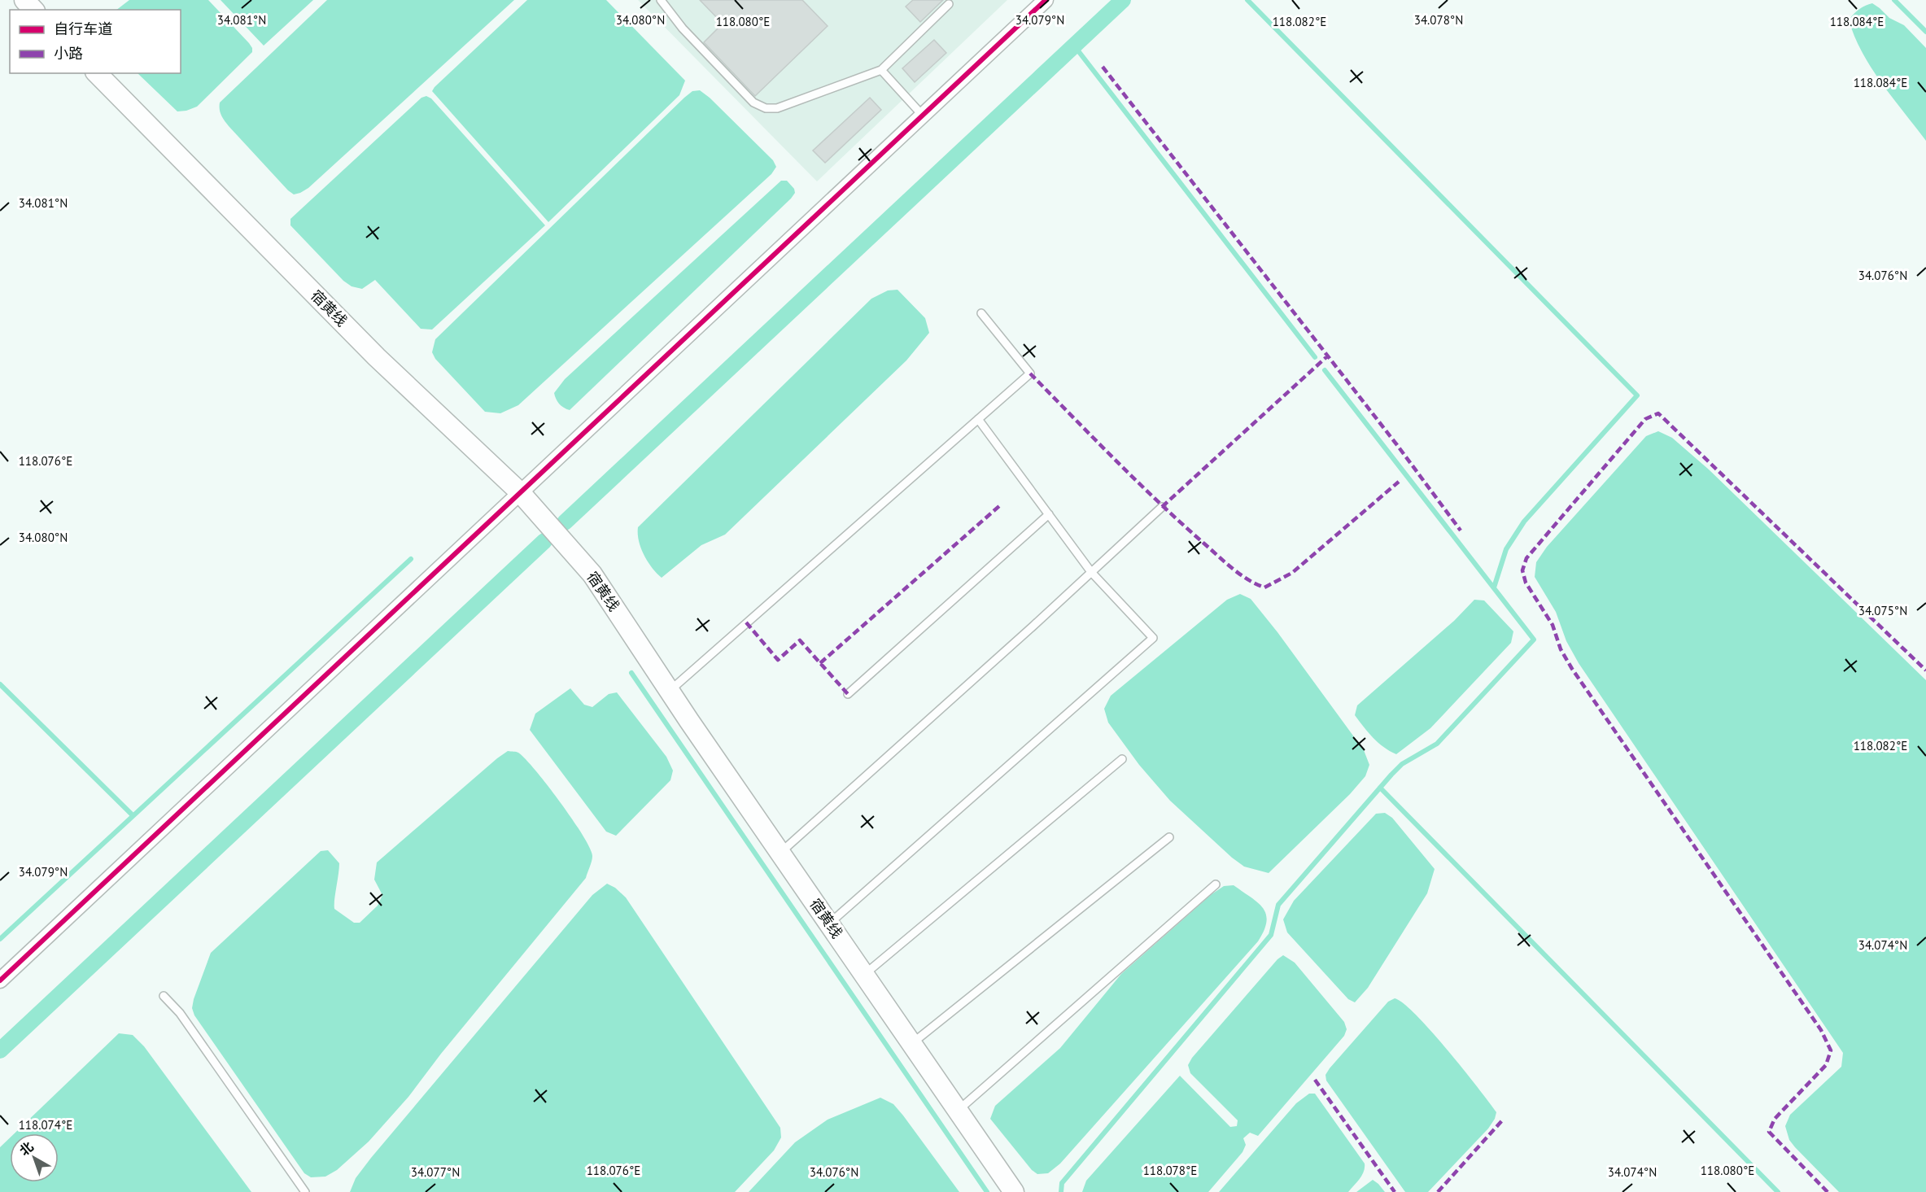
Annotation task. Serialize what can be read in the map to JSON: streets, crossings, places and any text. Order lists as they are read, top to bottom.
{
  "streets": {
    "main road": ["宿黄线"]
  },
  "legend": ["自行车道", "小路"],
  "north": "top left",
  "coordinates": [
    "34.081°N",
    "34.080°N",
    "34.079°N",
    "34.078°N",
    "118.080°E",
    "118.082°E",
    "118.084°E",
    "34.076°N",
    "118.076°E",
    "34.075°N",
    "34.074°N",
    "118.074°E",
    "118.078°E",
    "34.077°N"
  ]
}
